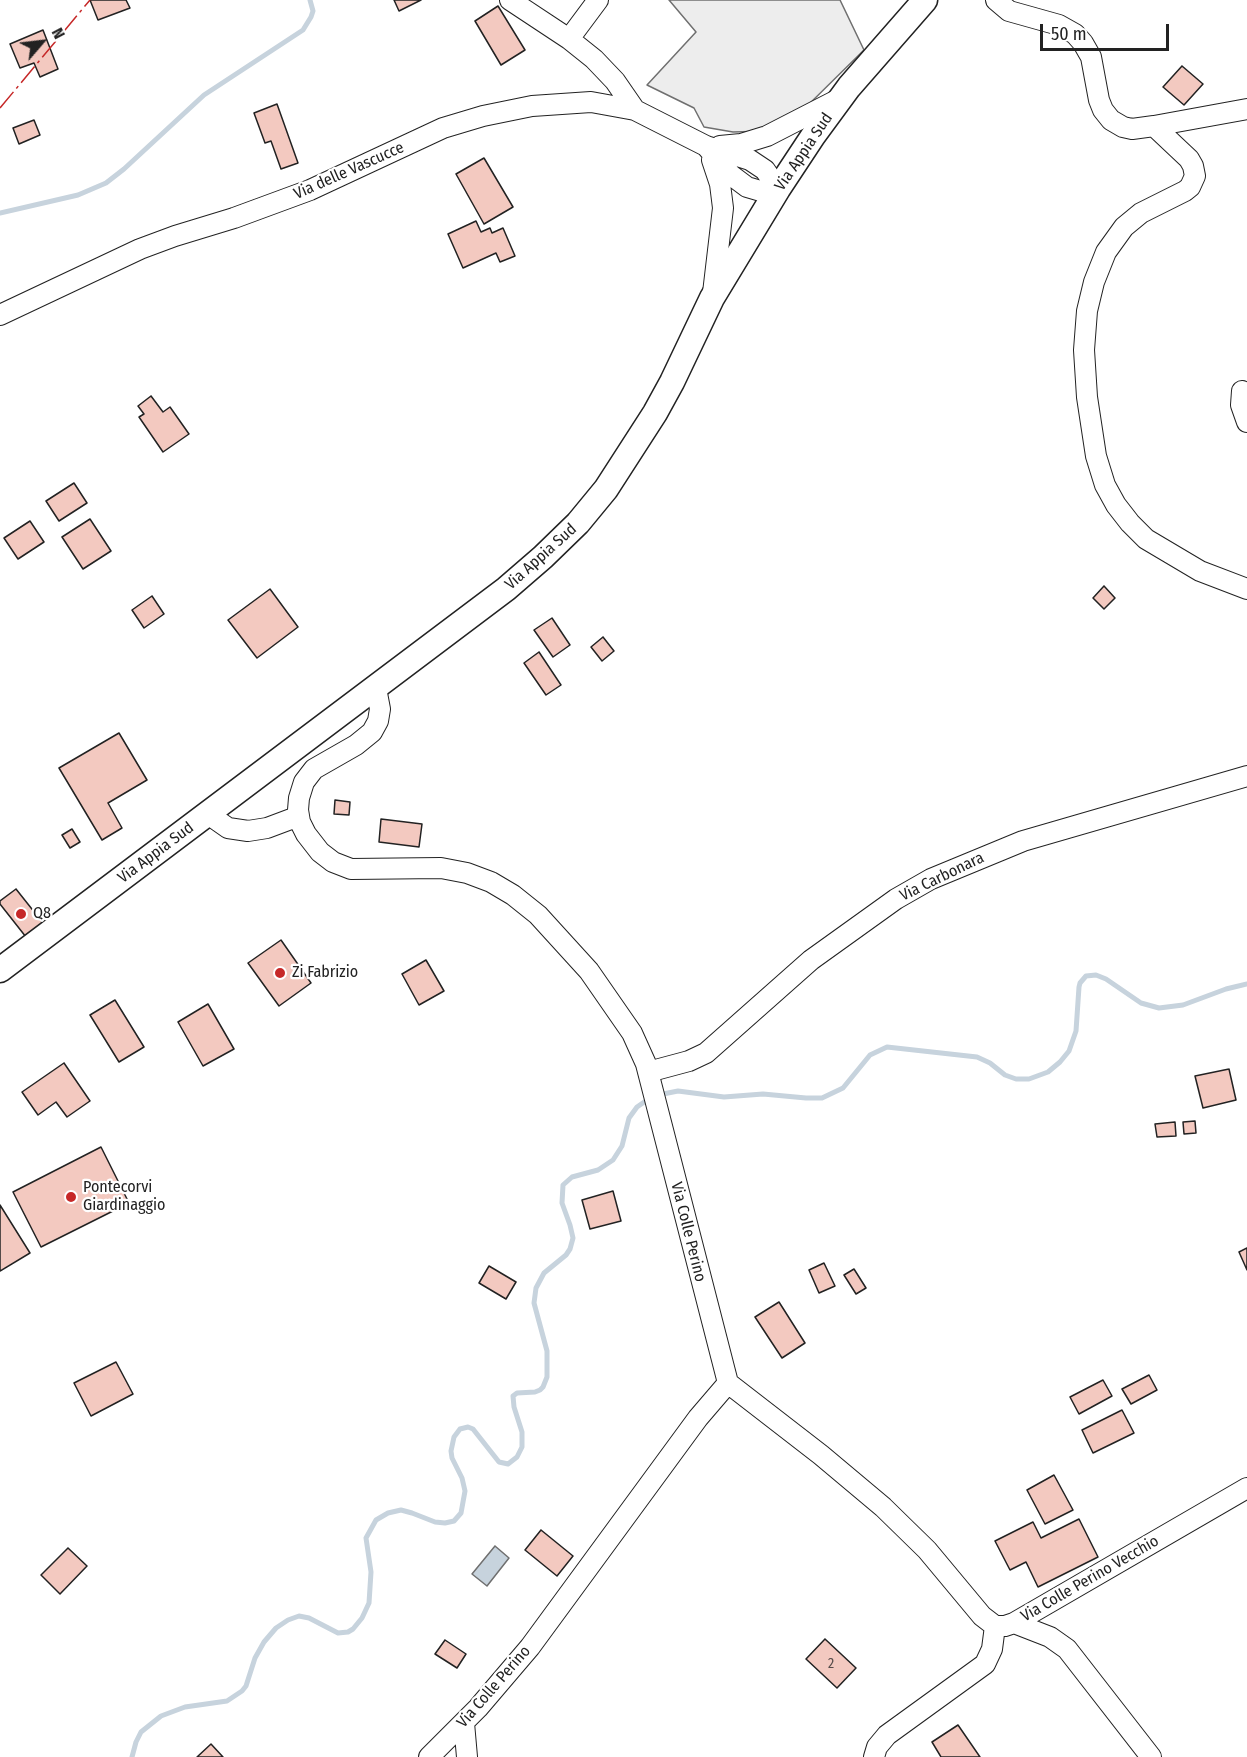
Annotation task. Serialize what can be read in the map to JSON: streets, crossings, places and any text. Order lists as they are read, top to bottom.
{
  "streets": {
    "main road": ["Via Appia Sud"],
    "street": [
      "Via delle Vascucce",
      "Via Carbonara",
      "Via Colle Perino",
      "Via Colle Perino Vecchio"
    ]
  },
  "crossings": [
    ["Via Appia Sud", "Via delle Vascucce"],
    ["Via Carbonara", "Via Colle Perino"]
  ],
  "places": ["Q8", "Zi Fabrizio", "Pontecorvi Giardinaggio"],
  "house_numbers": ["2"],
  "scale_bar": "50 m",
  "north": "top right"
}
